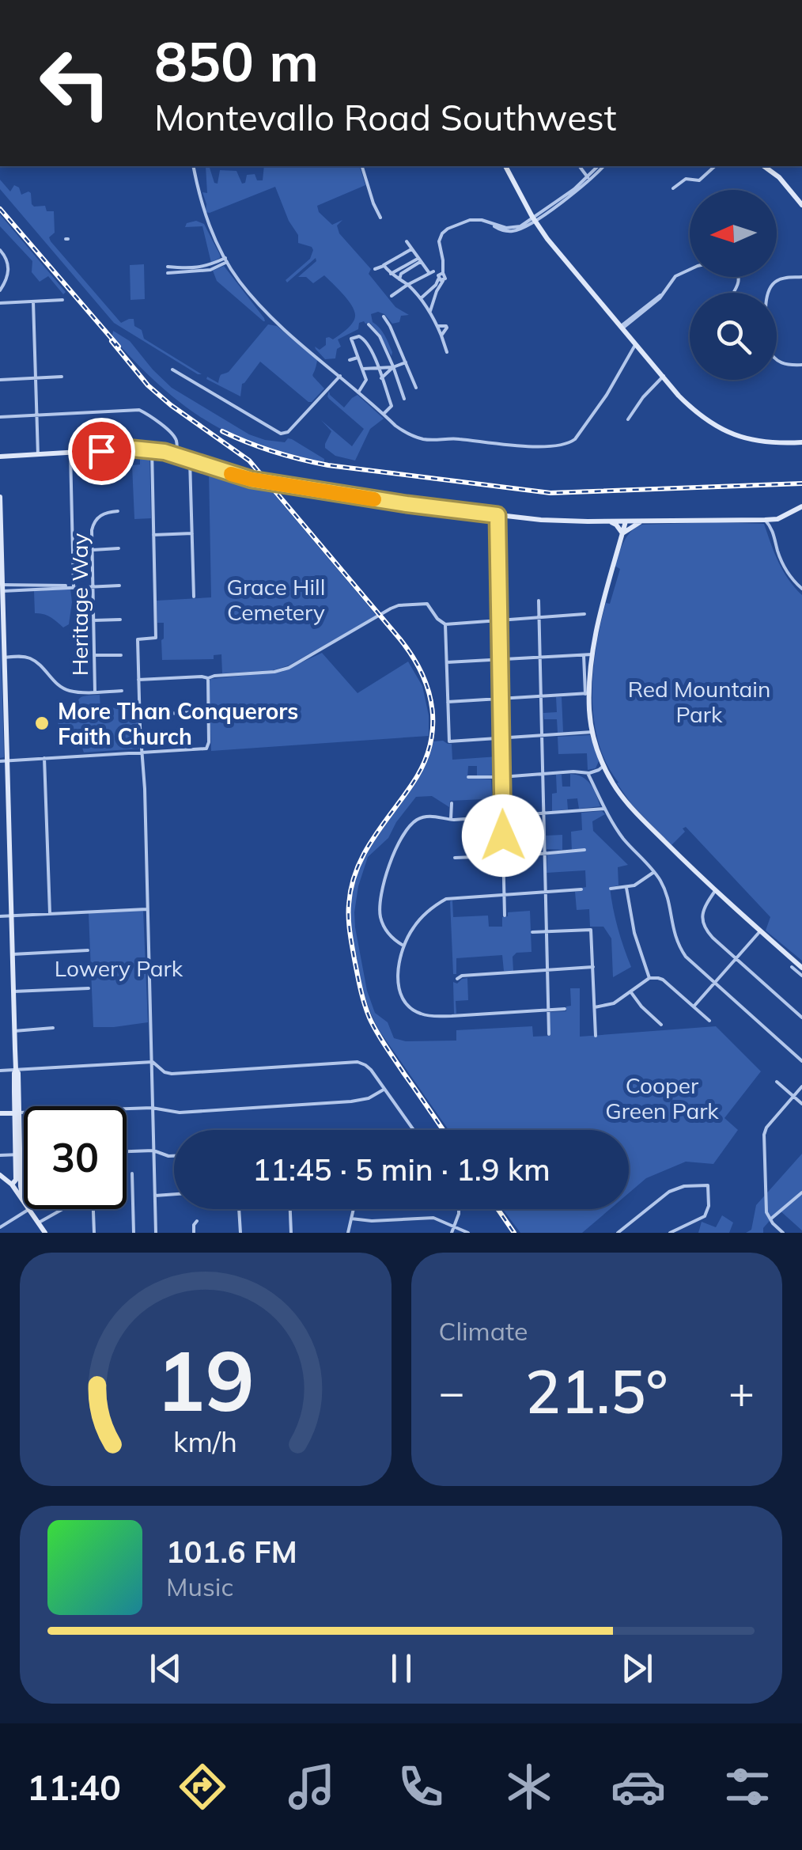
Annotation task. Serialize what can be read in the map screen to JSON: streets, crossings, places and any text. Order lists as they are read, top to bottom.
{
  "streets": {
    "street": ["Heritage Way"]
  },
  "parks": [
    "Grace Hill Cemetery",
    "Red Mountain Park",
    "Lowery Park",
    "Cooper Green Park"
  ],
  "places": ["More Than Conquerors Faith Church"],
  "north": "left",
  "page": {
    "turn": ["850 m", "Montevallo Road Southwest"],
    "limit": "30",
    "trip": "11:45 · 5 min · 1.9 km",
    "tile": "Climate",
    "heat": ["−", "21.5°", "+"],
    "song": ["101.6 FM", "Music"],
    "tabs": "11:40",
    "gauge": ["19", "km/h"]
  }
}
